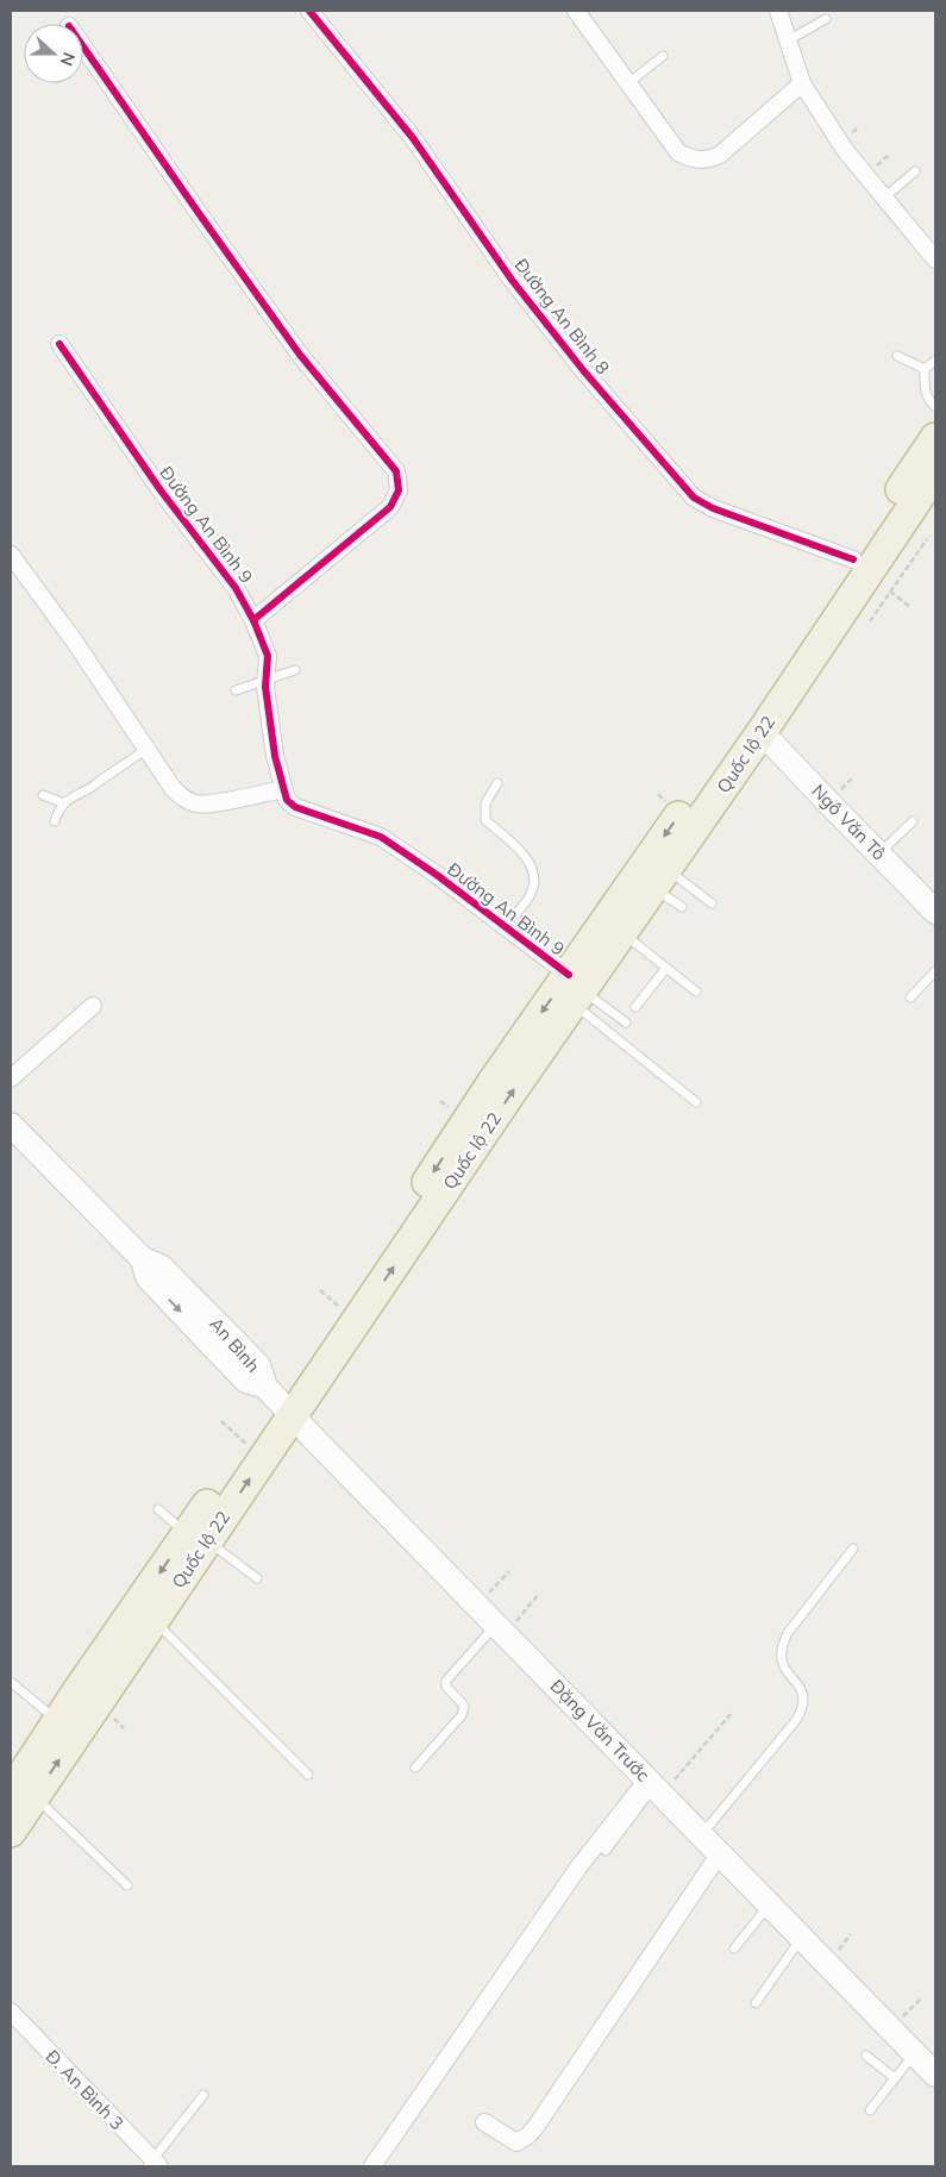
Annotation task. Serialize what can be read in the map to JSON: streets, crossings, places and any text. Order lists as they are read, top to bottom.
{
  "streets": {
    "highway": ["Quốc lộ 22"],
    "main road": ["Ngô Văn Tô", "An Bình", "Đặng Văn Trước"],
    "street": ["Đường An Bình 8", "Đường An Bình 9", "Đ. An Bình 3"]
  },
  "crossings": [
    ["Đường An Bình 8", "Quốc lộ 22"],
    ["Đường An Bình 9", "Quốc lộ 22"],
    ["Quốc lộ 22", "Ngô Văn Tô"],
    ["Quốc lộ 22", "An Bình"],
    ["Quốc lộ 22", "Đặng Văn Trước"],
    ["An Bình", "Đặng Văn Trước"]
  ],
  "north": "right"
}
